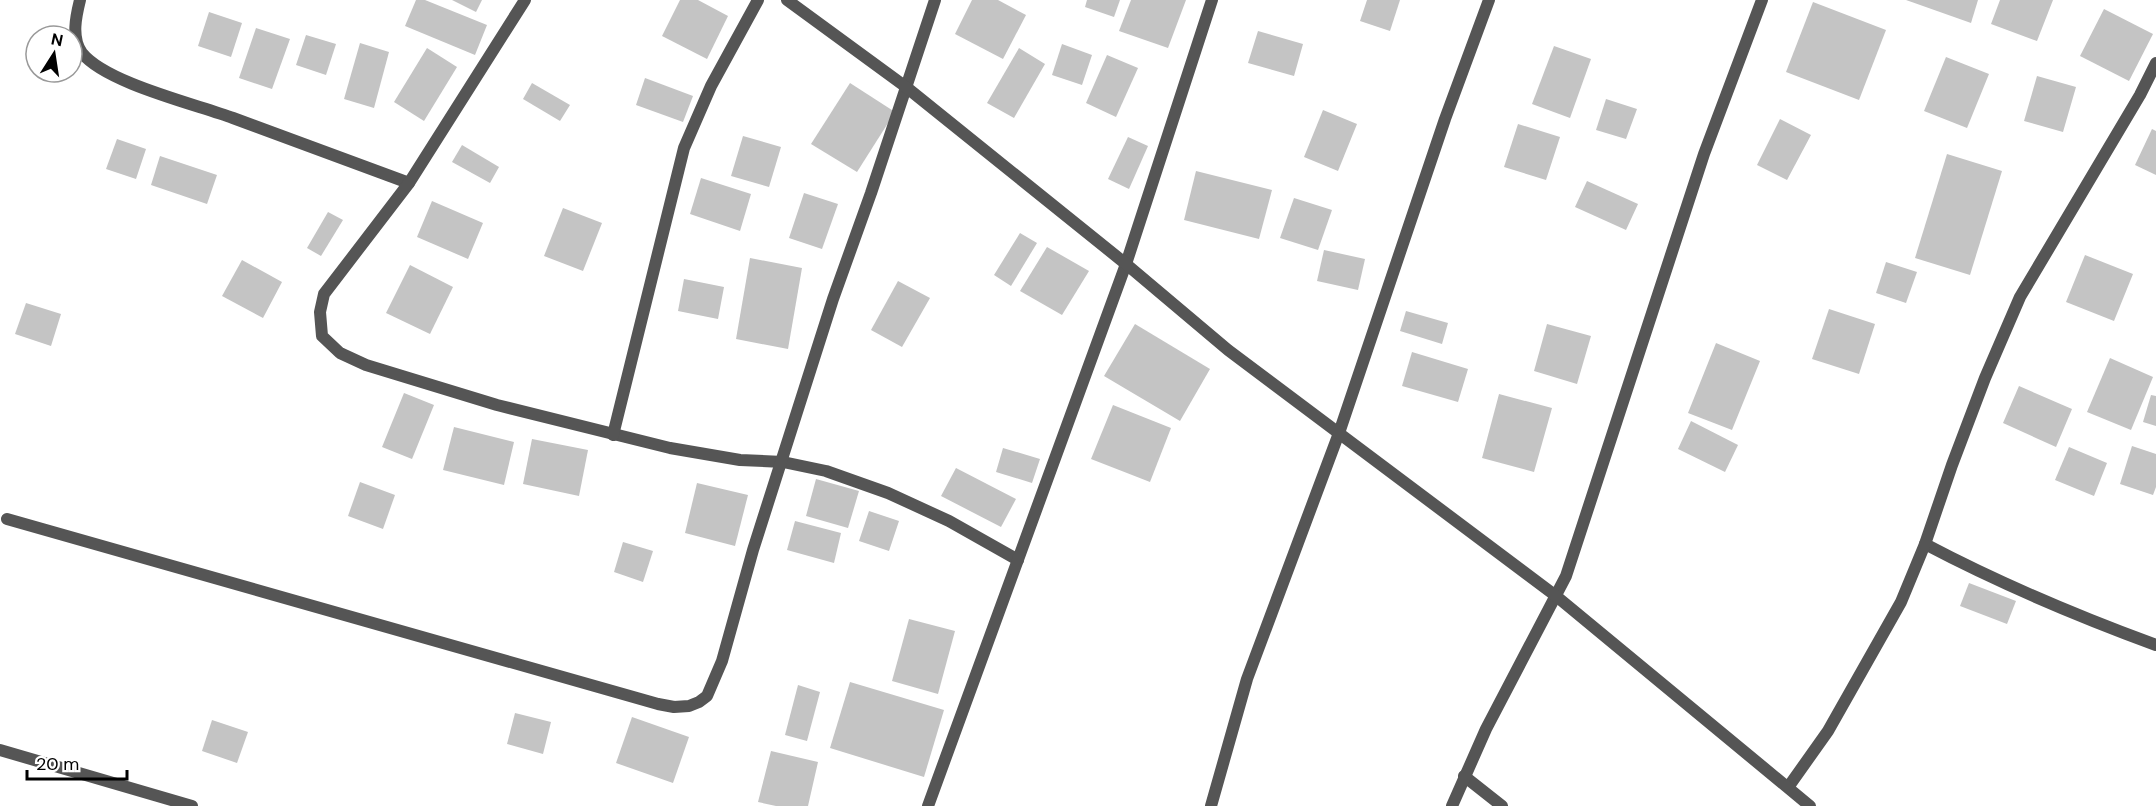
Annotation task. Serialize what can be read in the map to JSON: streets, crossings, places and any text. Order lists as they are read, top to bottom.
{
  "scale_bar": "20 m",
  "north": "top"
}
